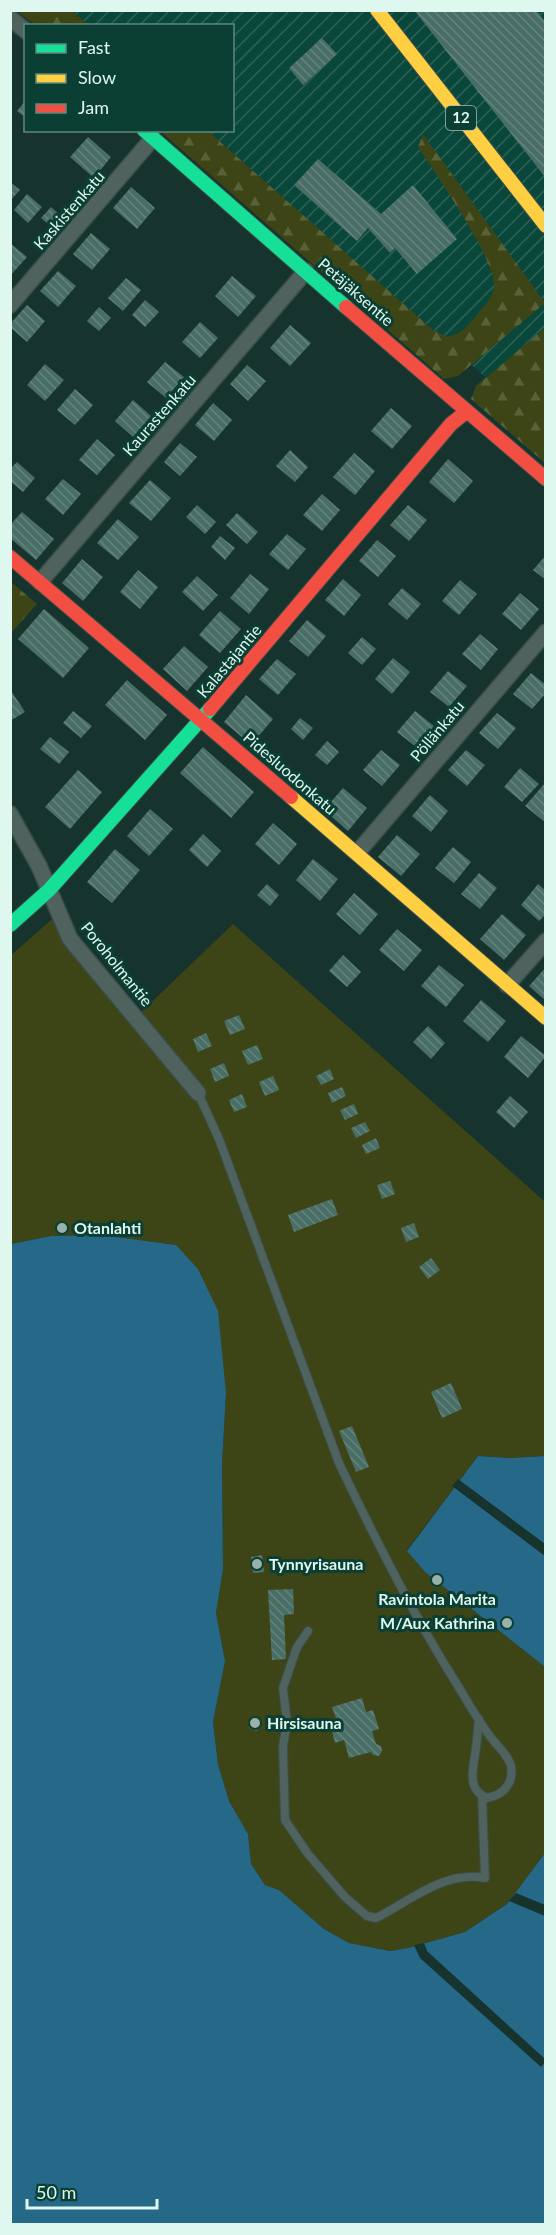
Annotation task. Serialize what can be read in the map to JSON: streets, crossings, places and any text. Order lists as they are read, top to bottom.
{
  "streets": {
    "main road": [
      "12",
      "Petäjäksentie",
      "Kalastajantie",
      "Pidesluodonkatu"
    ],
    "street": [
      "Kaskistenkatu",
      "Kaurastenkatu",
      "Pöllänkatu",
      "Poroholmantie"
    ]
  },
  "crossings": [
    ["Kaskistenkatu", "Petäjäksentie"],
    ["Petäjäksentie", "Kaurastenkatu"],
    ["Petäjäksentie", "Kalastajantie"],
    ["Kaurastenkatu", "Pidesluodonkatu"],
    ["Kalastajantie", "Pidesluodonkatu"],
    ["Kalastajantie", "Poroholmantie"],
    ["Pöllänkatu", "Pidesluodonkatu"]
  ],
  "places": [
    "Otanlahti",
    "Tynnyrisauna",
    "Ravintola Marita",
    "M/Aux Kathrina",
    "Hirsisauna"
  ],
  "legend": ["Fast", "Slow", "Jam"],
  "scale_bar": "50 m"
}
